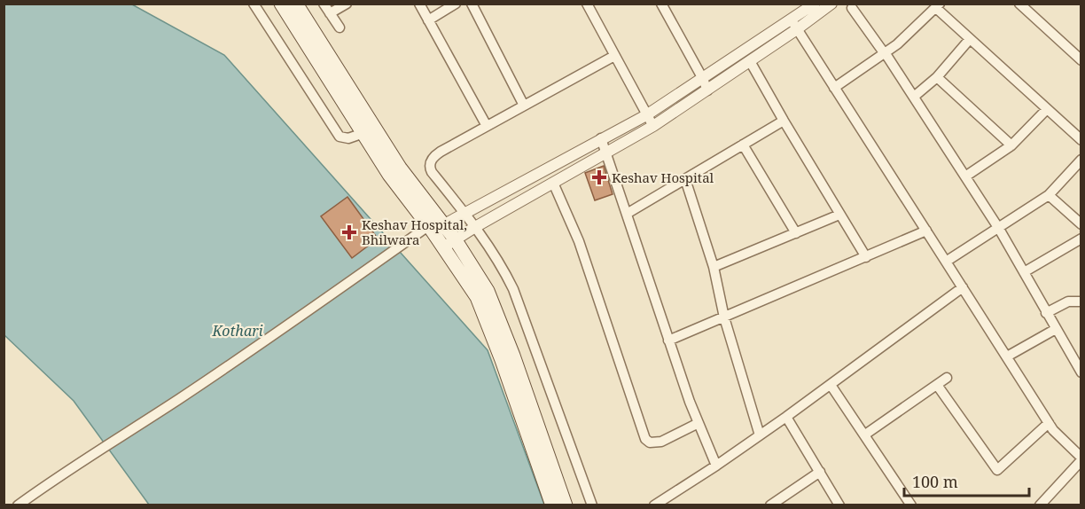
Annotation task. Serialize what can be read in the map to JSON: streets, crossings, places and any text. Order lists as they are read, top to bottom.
{
  "water": ["Kothari"],
  "places": {
    "health": ["Keshav Hospital", "Keshav Hospital, Bhilwara"]
  },
  "scale_bar": "100 m"
}
